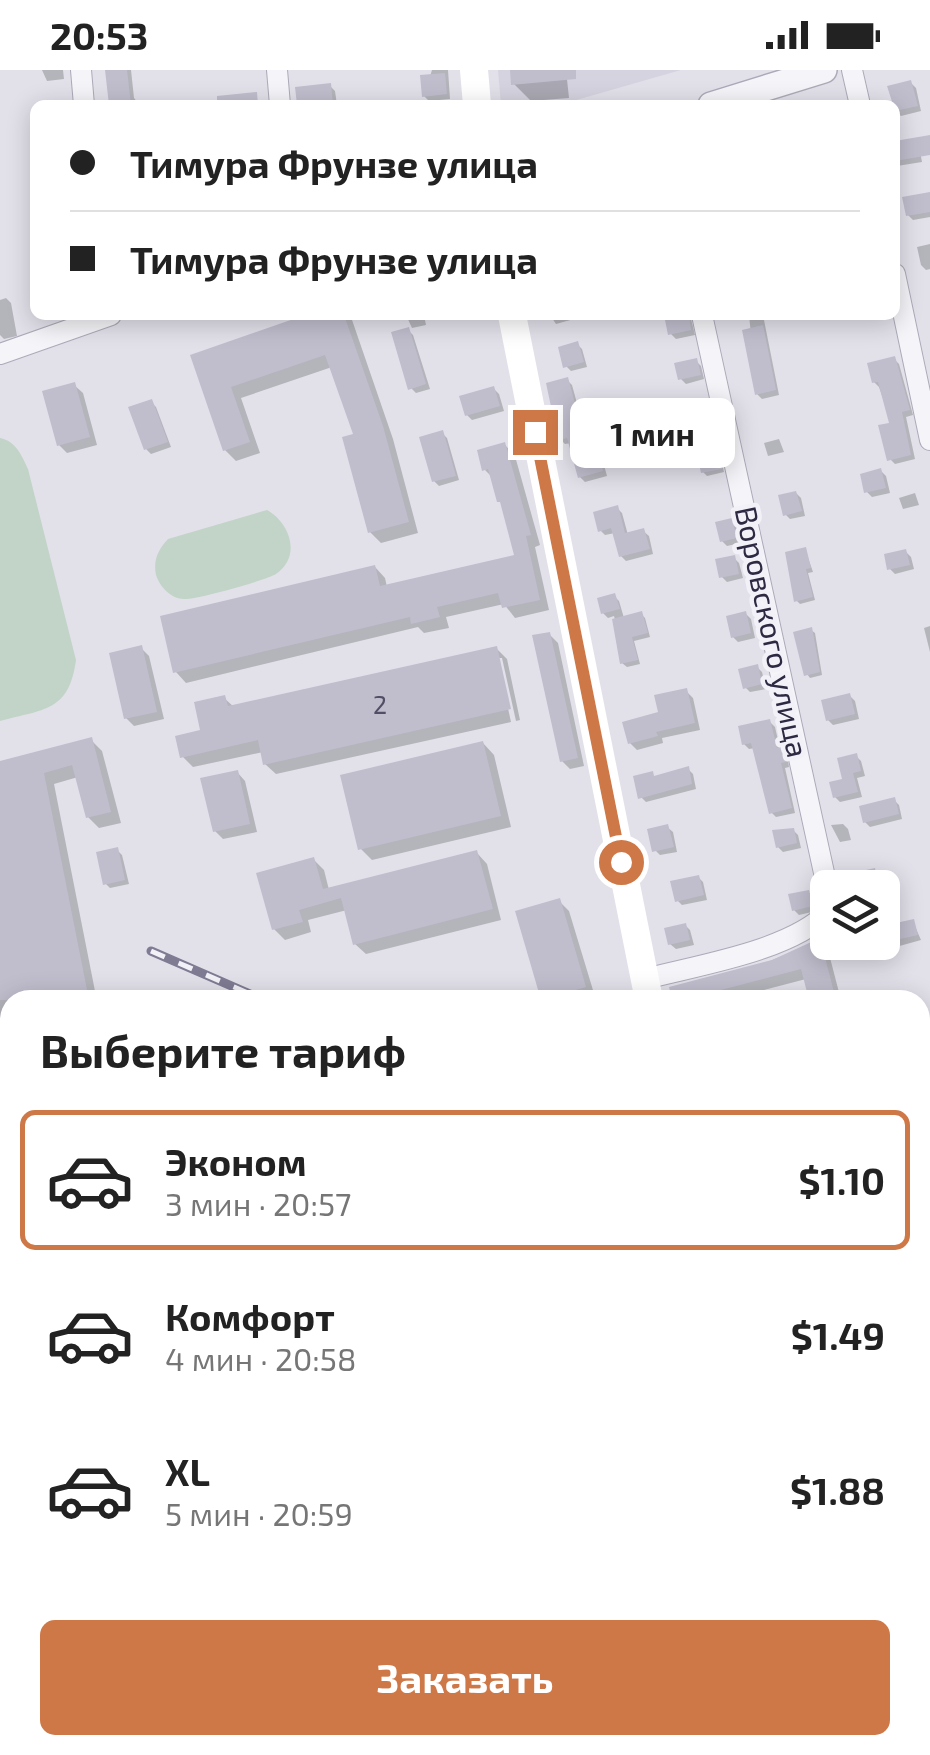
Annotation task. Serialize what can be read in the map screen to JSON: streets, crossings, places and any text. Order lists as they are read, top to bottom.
{
  "streets": {
    "street": ["Воровского улица"]
  },
  "house_numbers": ["2"],
  "page": {
    "status": "20:53",
    "banner": ["Тимура Фрунзе улица", "Тимура Фрунзе улица"],
    "bubble": "1 мин",
    "heading": "Выберите тариф",
    "list": [
      {
        "name": "Эконом",
        "note": "3 мин · 20:57",
        "value": "$1.10"
      },
      {
        "name": "Комфорт",
        "note": "4 мин · 20:58",
        "value": "$1.49"
      },
      {
        "name": "XL",
        "note": "5 мин · 20:59",
        "value": "$1.88"
      }
    ],
    "buttons": "Заказать"
  }
}
